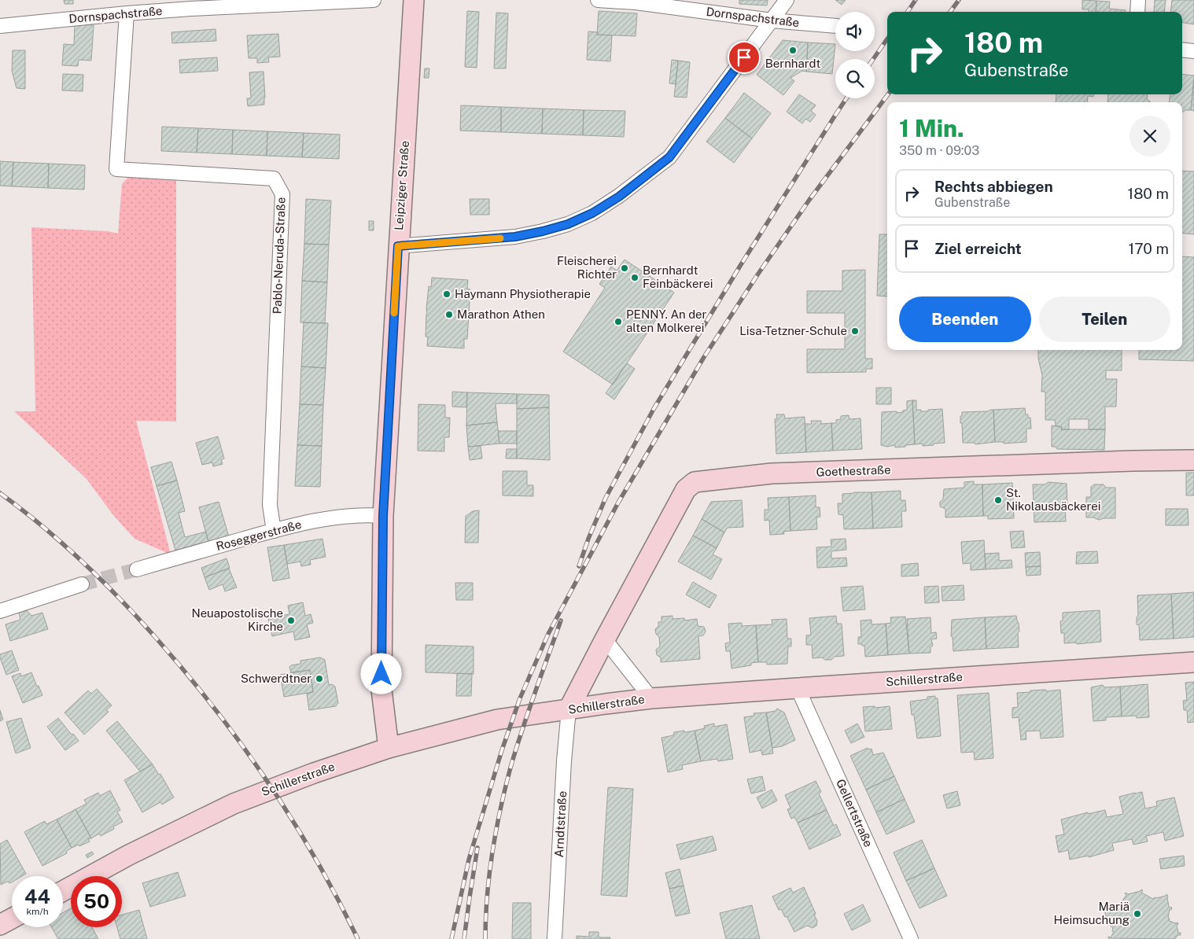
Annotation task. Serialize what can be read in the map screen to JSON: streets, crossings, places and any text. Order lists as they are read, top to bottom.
{
  "streets": {
    "main road": ["Leipziger Straße", "Goethestraße", "Schillerstraße"],
    "street": [
      "Dornspachstraße",
      "Pablo-Neruda-Straße",
      "Roseggerstraße",
      "Gellertstraße",
      "Arndtstraße"
    ]
  },
  "crossings": [
    ["Dornspachstraße", "Pablo-Neruda-Straße"],
    ["Leipziger Straße", "Roseggerstraße"],
    ["Leipziger Straße", "Schillerstraße"],
    ["Pablo-Neruda-Straße", "Roseggerstraße"],
    ["Goethestraße", "Schillerstraße"],
    ["Goethestraße", "Arndtstraße"],
    ["Schillerstraße", "Gellertstraße"],
    ["Schillerstraße", "Arndtstraße"]
  ],
  "places": [
    "Bernhardt",
    "Fleischerei Richter",
    "Bernhardt Feinbäckerei",
    "Haymann Physiotherapie",
    "Marathon Athen",
    "PENNY. An der alten Molkerei",
    "Lisa-Tetzner-Schule",
    "St. Nikolausbäckerei",
    "Neuapostolische Kirche",
    "Schwerdtner",
    "Mariä Heimsuchung"
  ],
  "page": {
    "turn": ["180 m", "Gubenstraße"],
    "heading": ["1 Min.", "350 m · 09:03"],
    "list": [
      {
        "name": "Rechts abbiegen",
        "note": "Gubenstraße",
        "value": "180 m"
      },
      {
        "name": "Ziel erreicht",
        "value": "170 m"
      }
    ],
    "buttons": ["Beenden", "Teilen"],
    "speed": "44 km/h",
    "limit": "50"
  }
}
